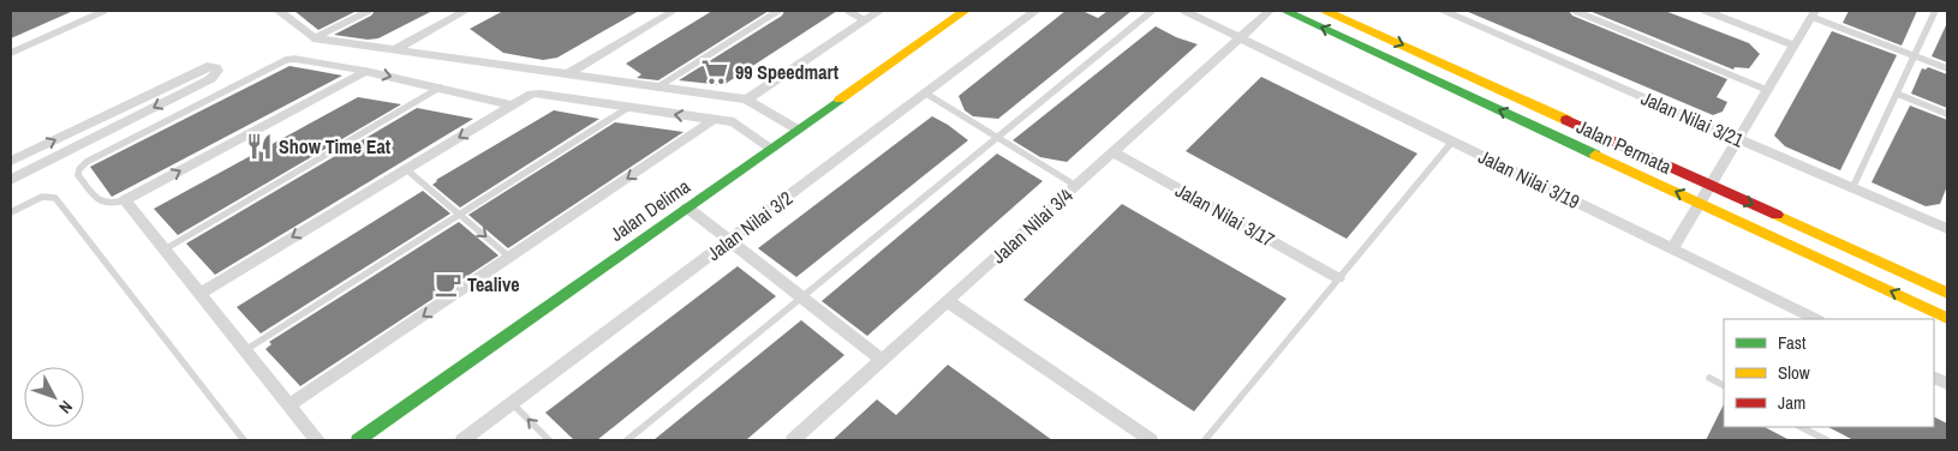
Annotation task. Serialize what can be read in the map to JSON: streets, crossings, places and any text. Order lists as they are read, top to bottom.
{
  "streets": {
    "main road": ["Jalan Permata", "Jalan Delima"],
    "street": [
      "Jalan Nilai 3/21",
      "Jalan Nilai 3/19",
      "Jalan Nilai 3/17",
      "Jalan Nilai 3/2",
      "Jalan Nilai 3/4"
    ]
  },
  "crossings": [
    ["Jalan Nilai 3/19", "Jalan Nilai 3/4"],
    ["Jalan Nilai 3/17", "Jalan Nilai 3/4"]
  ],
  "places": {
    "supermarket": ["99 Speedmart"],
    "restaurant": ["Show Time Eat"],
    "cafe": ["Tealive"]
  },
  "legend": ["Fast", "Slow", "Jam"],
  "north": "bottom right"
}
